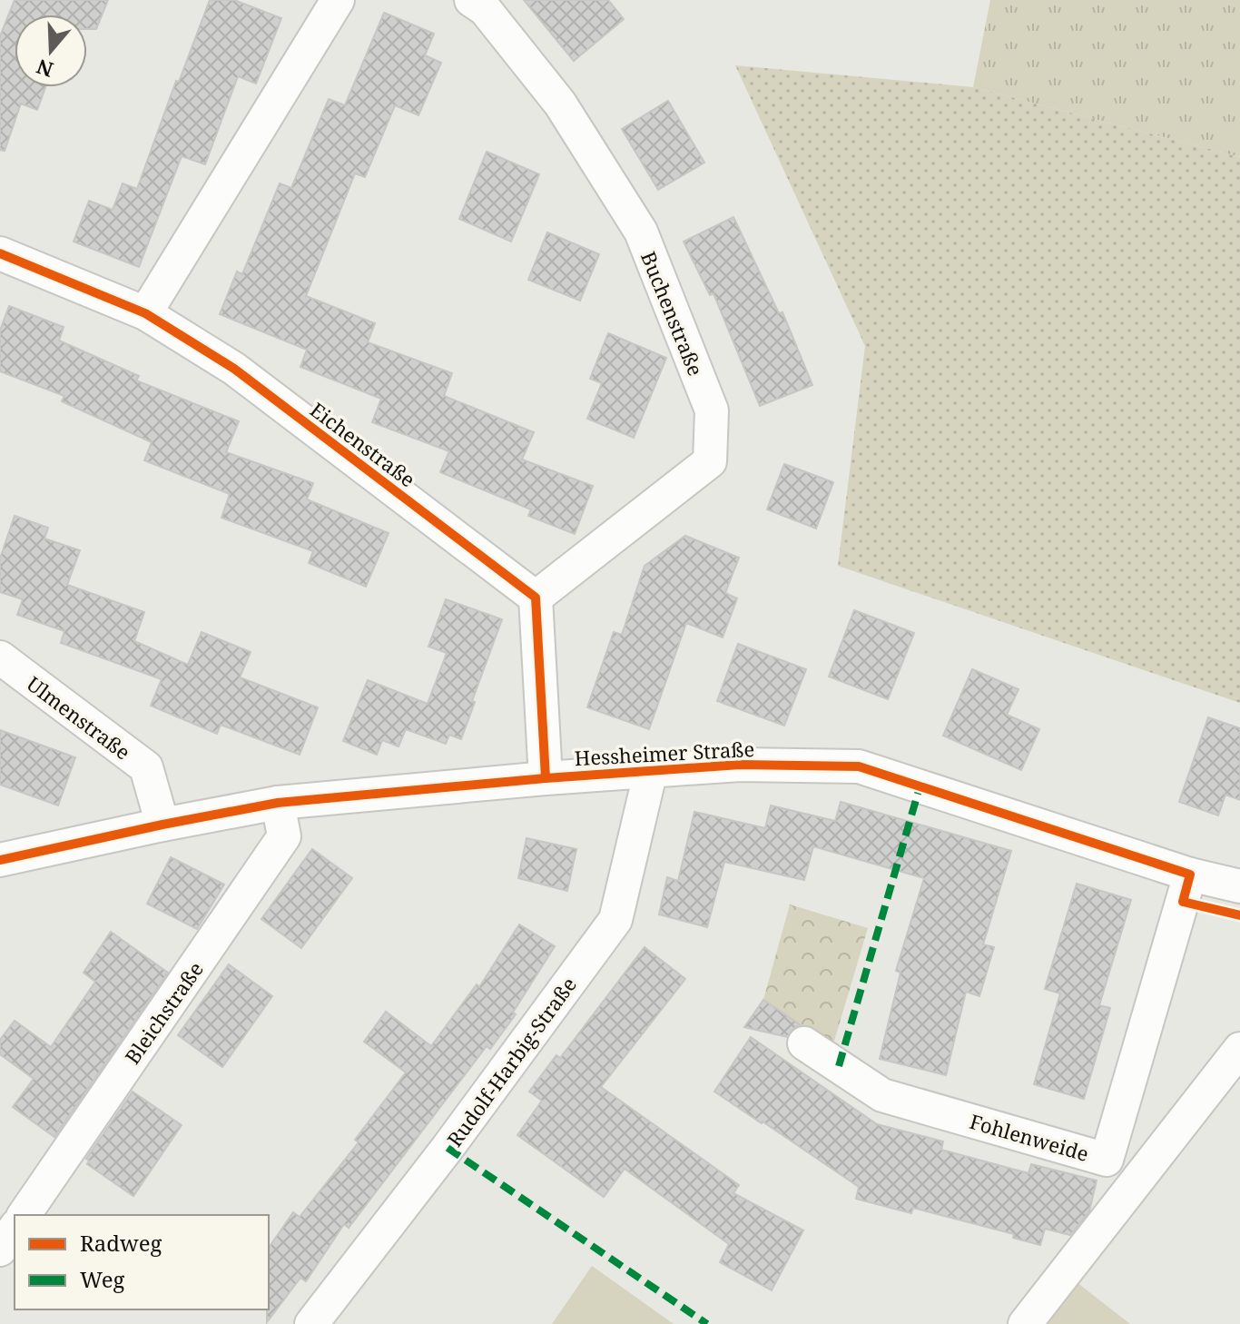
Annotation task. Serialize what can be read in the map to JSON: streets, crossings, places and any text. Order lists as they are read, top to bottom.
{
  "streets": {
    "street": [
      "Buchenstraße",
      "Eichenstraße",
      "Ulmenstraße",
      "Hessheimer Straße",
      "Bleichstraße",
      "Rudolf-Harbig-Straße",
      "Fohlenweide"
    ]
  },
  "crossings": [
    ["Buchenstraße", "Eichenstraße"],
    ["Ulmenstraße", "Hessheimer Straße"],
    ["Hessheimer Straße", "Bleichstraße"],
    ["Hessheimer Straße", "Rudolf-Harbig-Straße"],
    ["Hessheimer Straße", "Fohlenweide"]
  ],
  "legend": ["Radweg", "Weg"],
  "north": "bottom"
}
